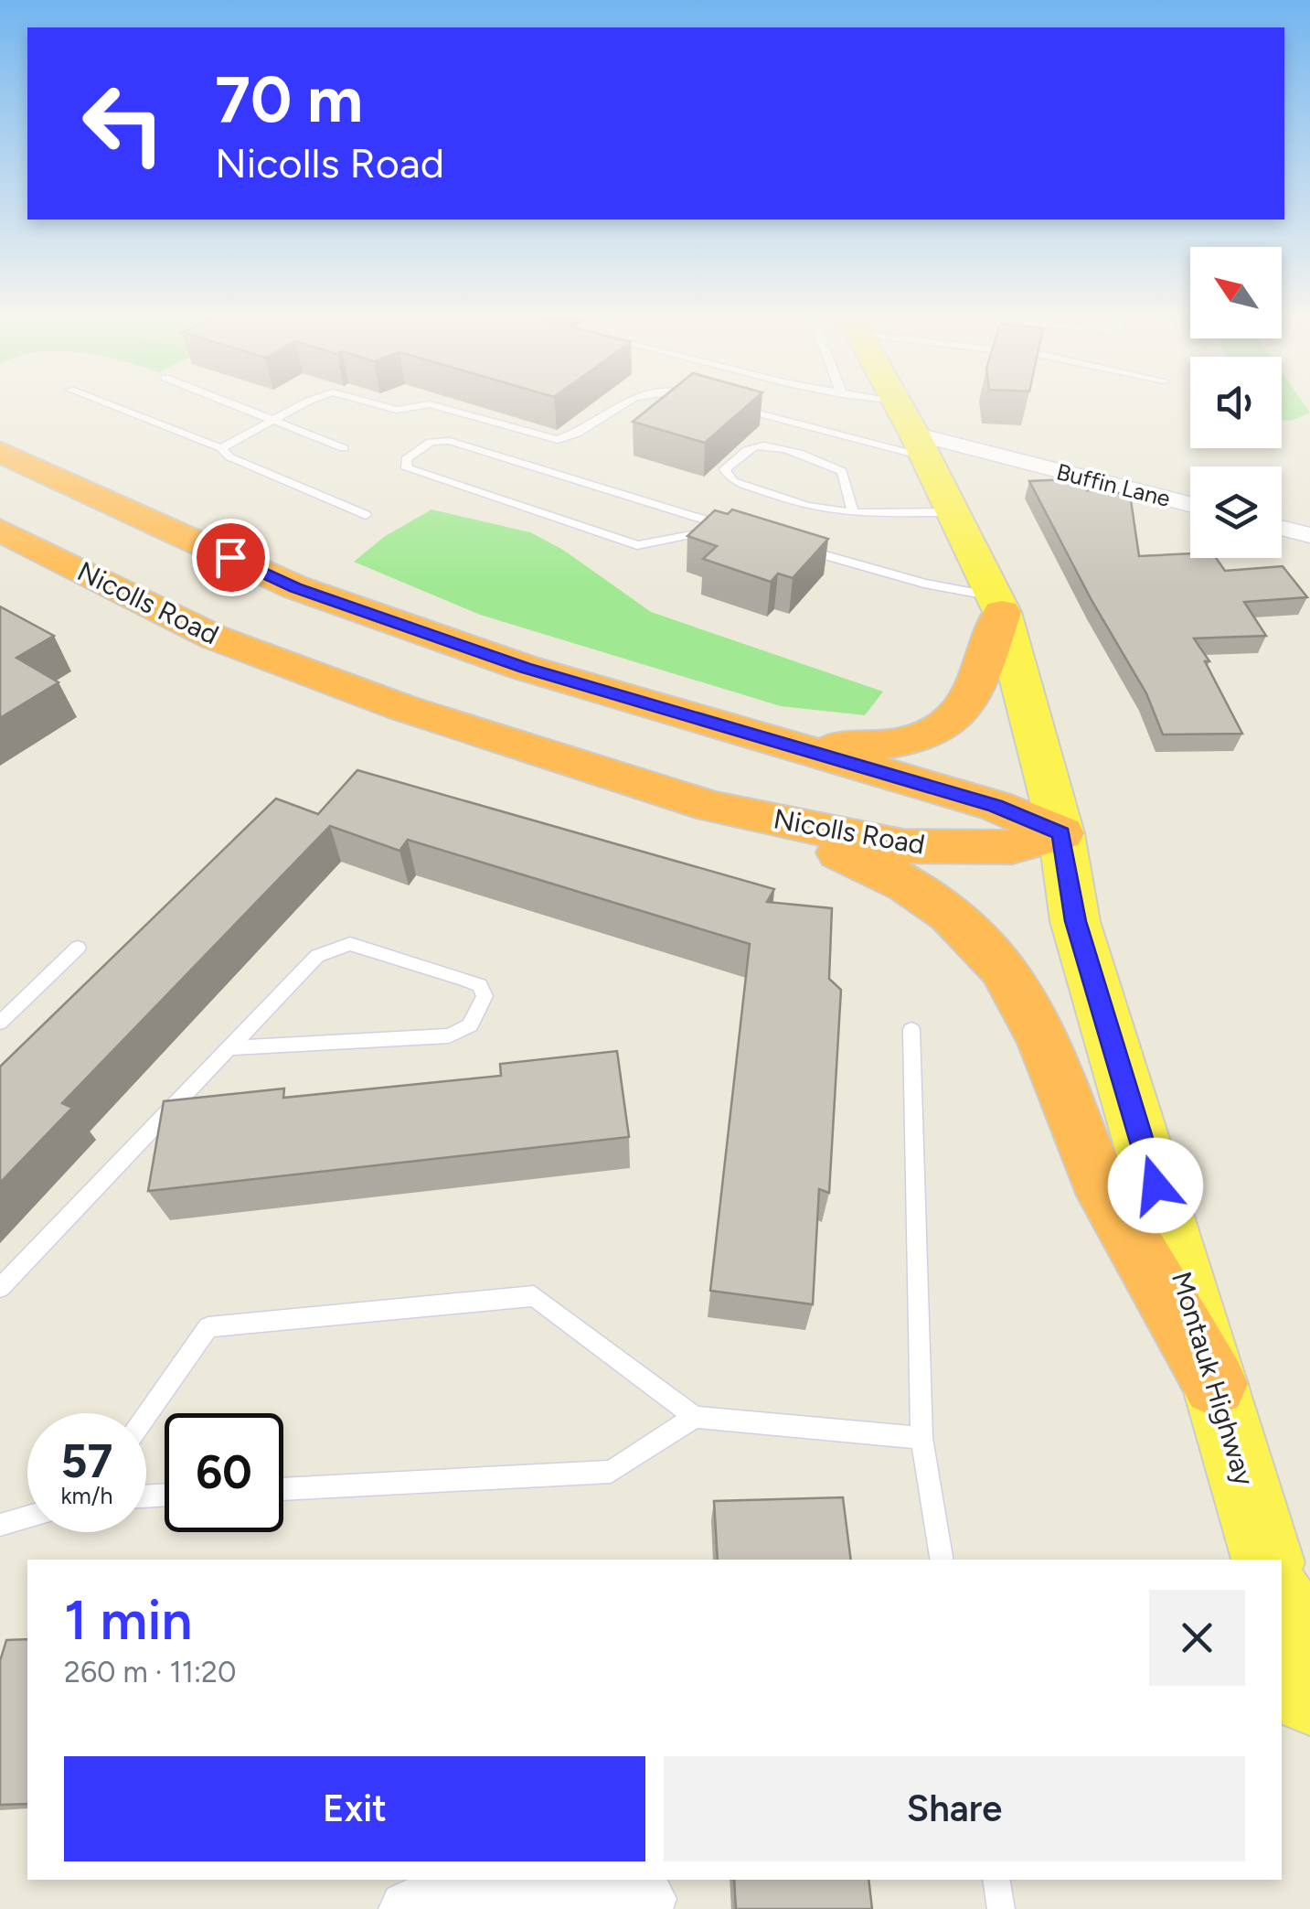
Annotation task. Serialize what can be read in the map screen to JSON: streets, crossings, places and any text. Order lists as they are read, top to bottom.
{
  "streets": {
    "highway": ["Nicolls Road"],
    "main road": ["Montauk Highway"],
    "street": ["Buffin Lane"]
  },
  "crossings": [
    ["Buffin Lane", "Montauk Highway"],
    ["Nicolls Road", "Montauk Highway"]
  ],
  "north": "top left",
  "page": {
    "turn": ["70 m", "Nicolls Road"],
    "speed": "57 km/h",
    "limit": "60",
    "heading": ["1 min", "260 m · 11:20"],
    "buttons": ["Exit", "Share"]
  }
}
